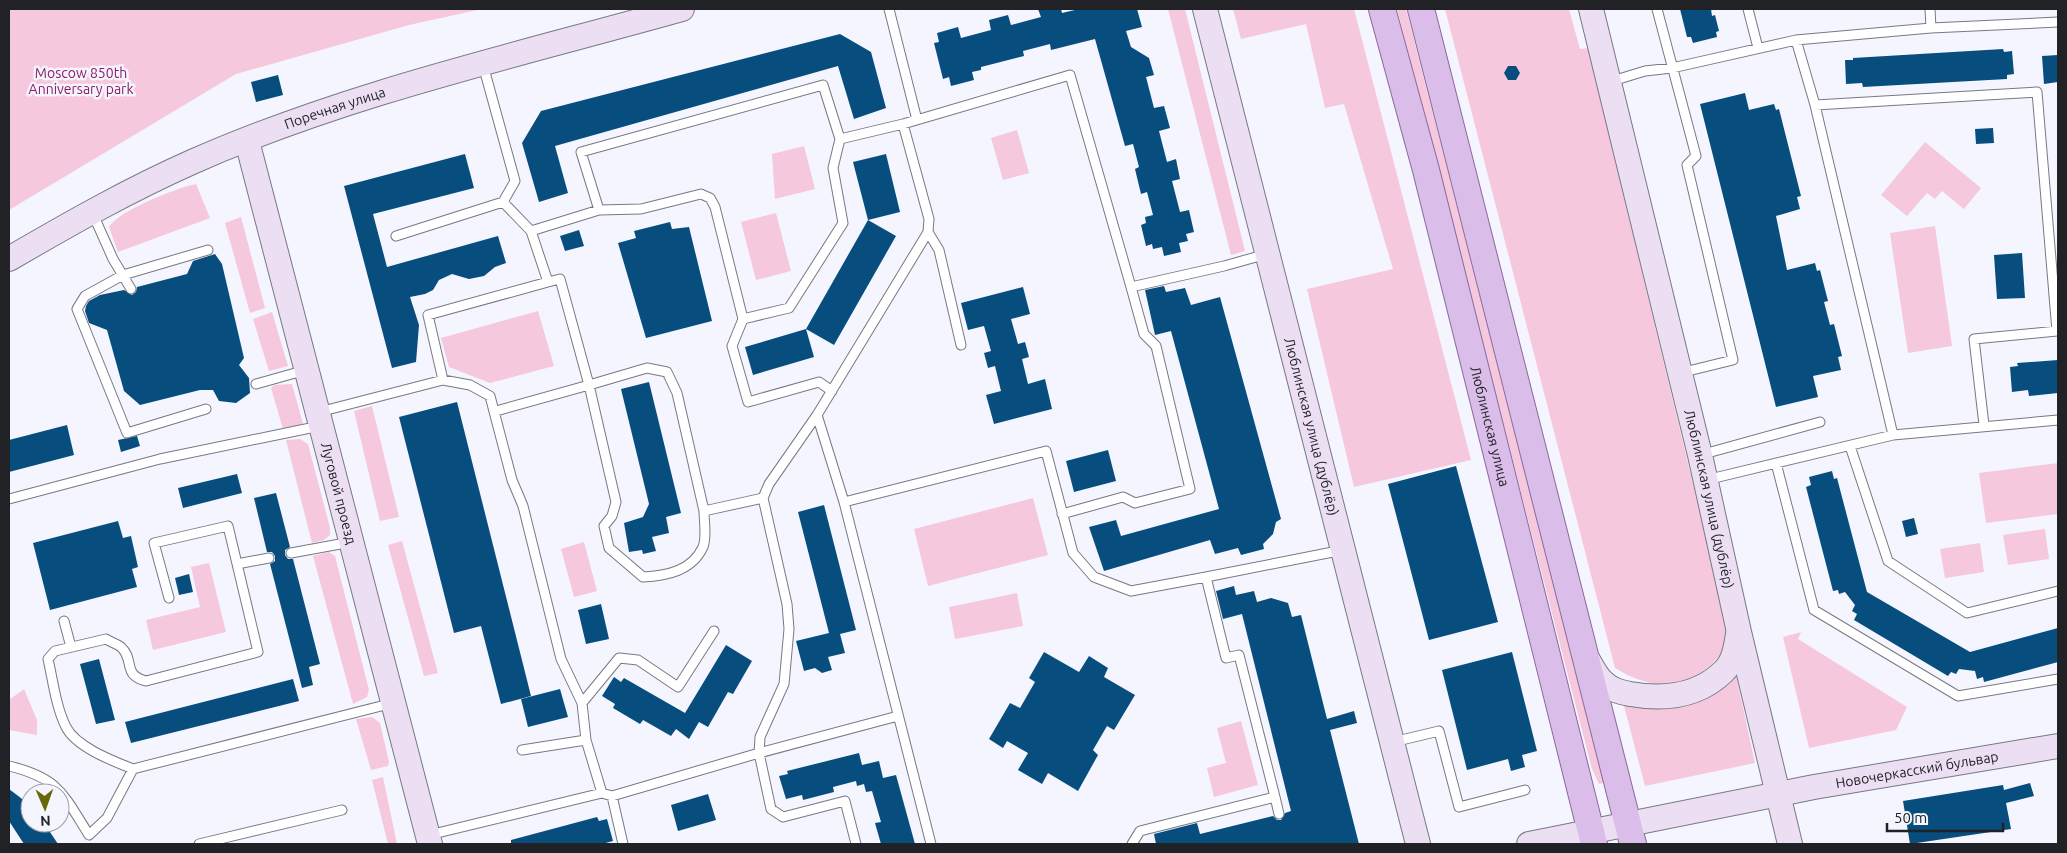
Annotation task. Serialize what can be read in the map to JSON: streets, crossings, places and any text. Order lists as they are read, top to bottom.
{
  "streets": {
    "main road": ["Люблинская улица"],
    "street": [
      "Поречная улица",
      "Люблинская улица (дублёр)",
      "Луговой проезд",
      "Новочеркасский бульвар"
    ]
  },
  "crossings": [
    ["Поречная улица", "Луговой проезд"],
    ["Люблинская улица (дублёр)", "Новочеркасский бульвар"],
    ["Люблинская улица", "Новочеркасский бульвар"]
  ],
  "parks": ["Moscow 850th Anniversary park"],
  "scale_bar": "50 m",
  "north": "bottom"
}
